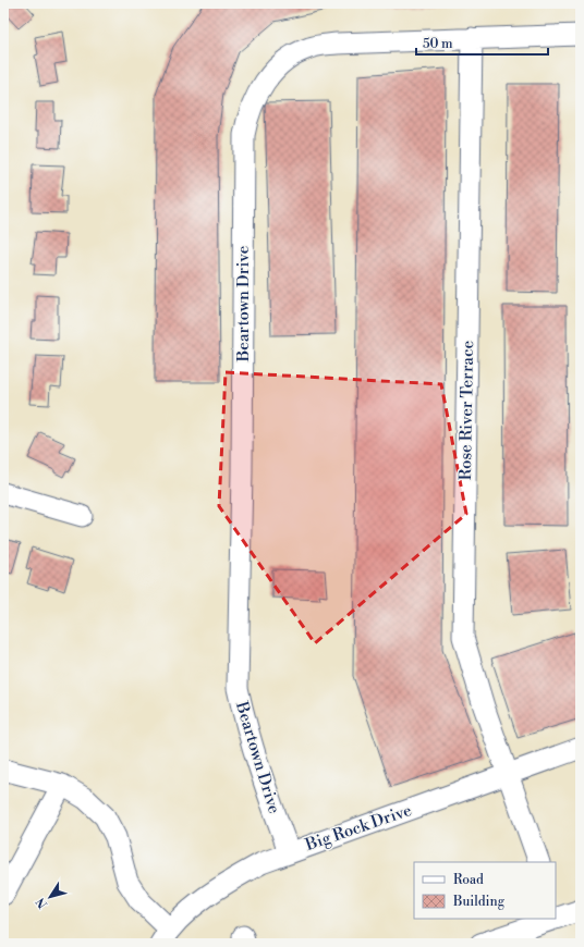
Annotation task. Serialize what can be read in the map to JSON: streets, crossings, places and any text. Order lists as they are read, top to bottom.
{
  "streets": {
    "street": ["Beartown Drive", "Rose River Terrace", "Big Rock Drive"]
  },
  "crossings": [
    ["Beartown Drive", "Rose River Terrace"],
    ["Beartown Drive", "Big Rock Drive"],
    ["Rose River Terrace", "Big Rock Drive"]
  ],
  "legend": ["Road", "Building"],
  "scale_bar": "50 m",
  "north": "bottom left"
}
